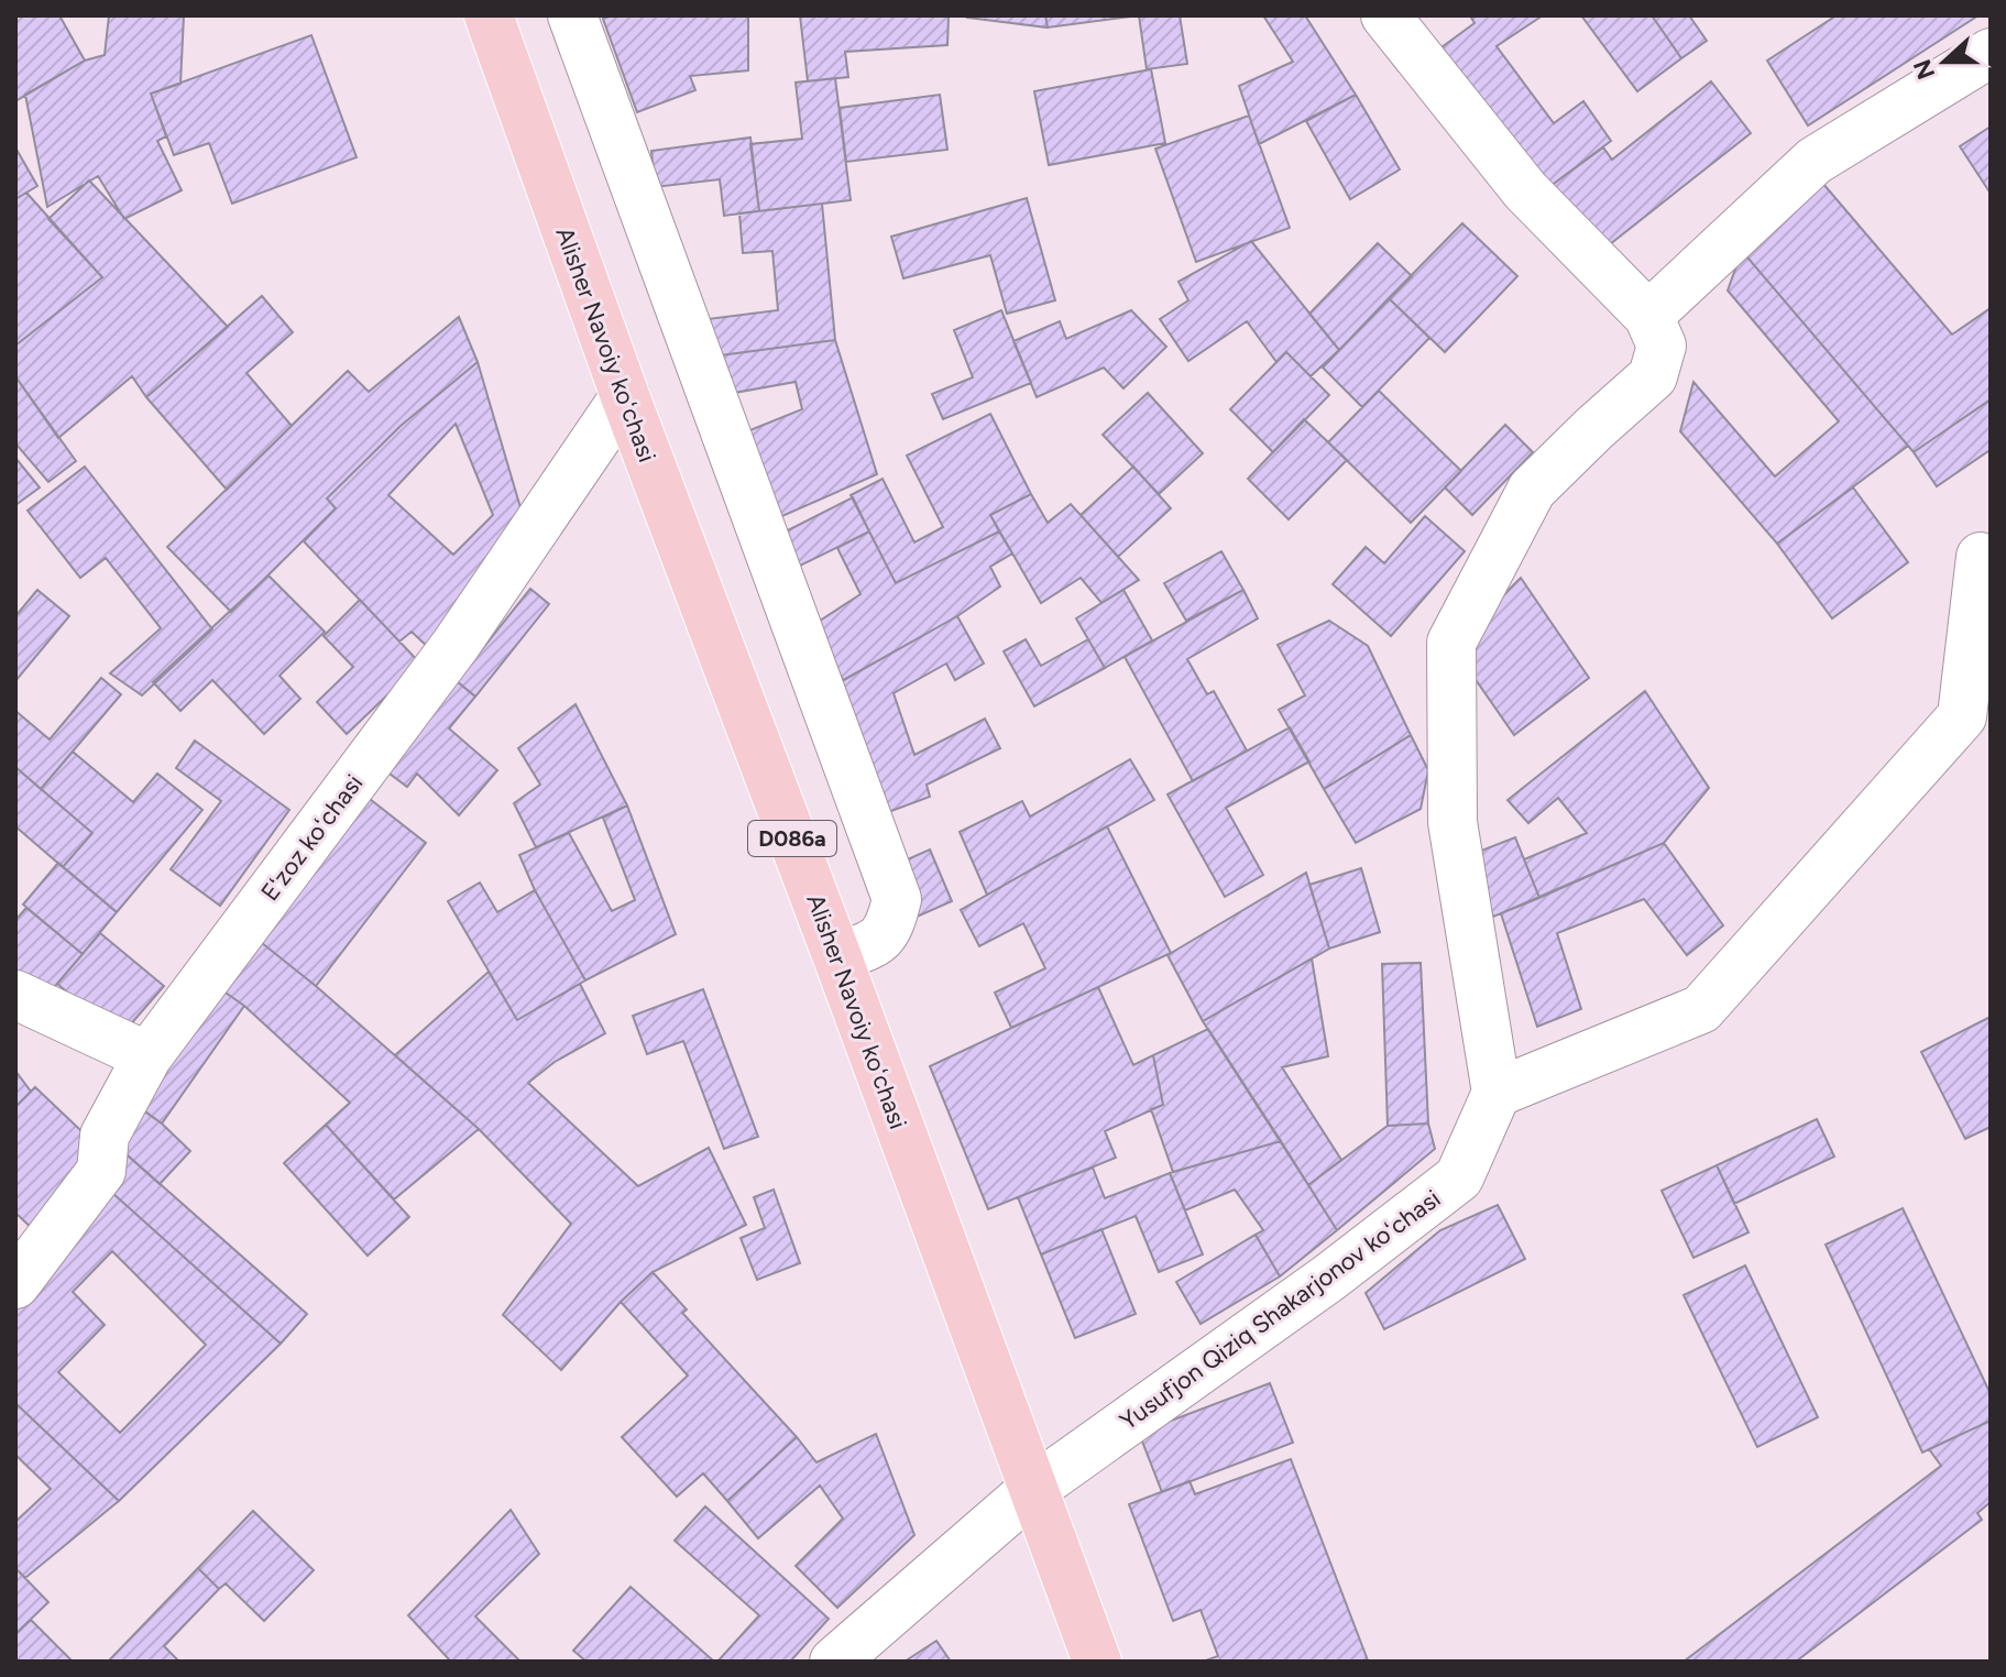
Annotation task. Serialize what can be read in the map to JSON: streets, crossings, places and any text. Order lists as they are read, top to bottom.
{
  "streets": {
    "main road": ["Alisher Navoiy koʻchasi", "D086a"],
    "street": ["Eʻzoz koʻchasi", "Yusufjon Qiziq Shakarjonov koʻchasi"]
  },
  "crossings": [
    ["Alisher Navoiy koʻchasi", "Eʻzoz koʻchasi"],
    ["Alisher Navoiy koʻchasi", "Yusufjon Qiziq Shakarjonov koʻchasi"]
  ],
  "north": "left"
}
